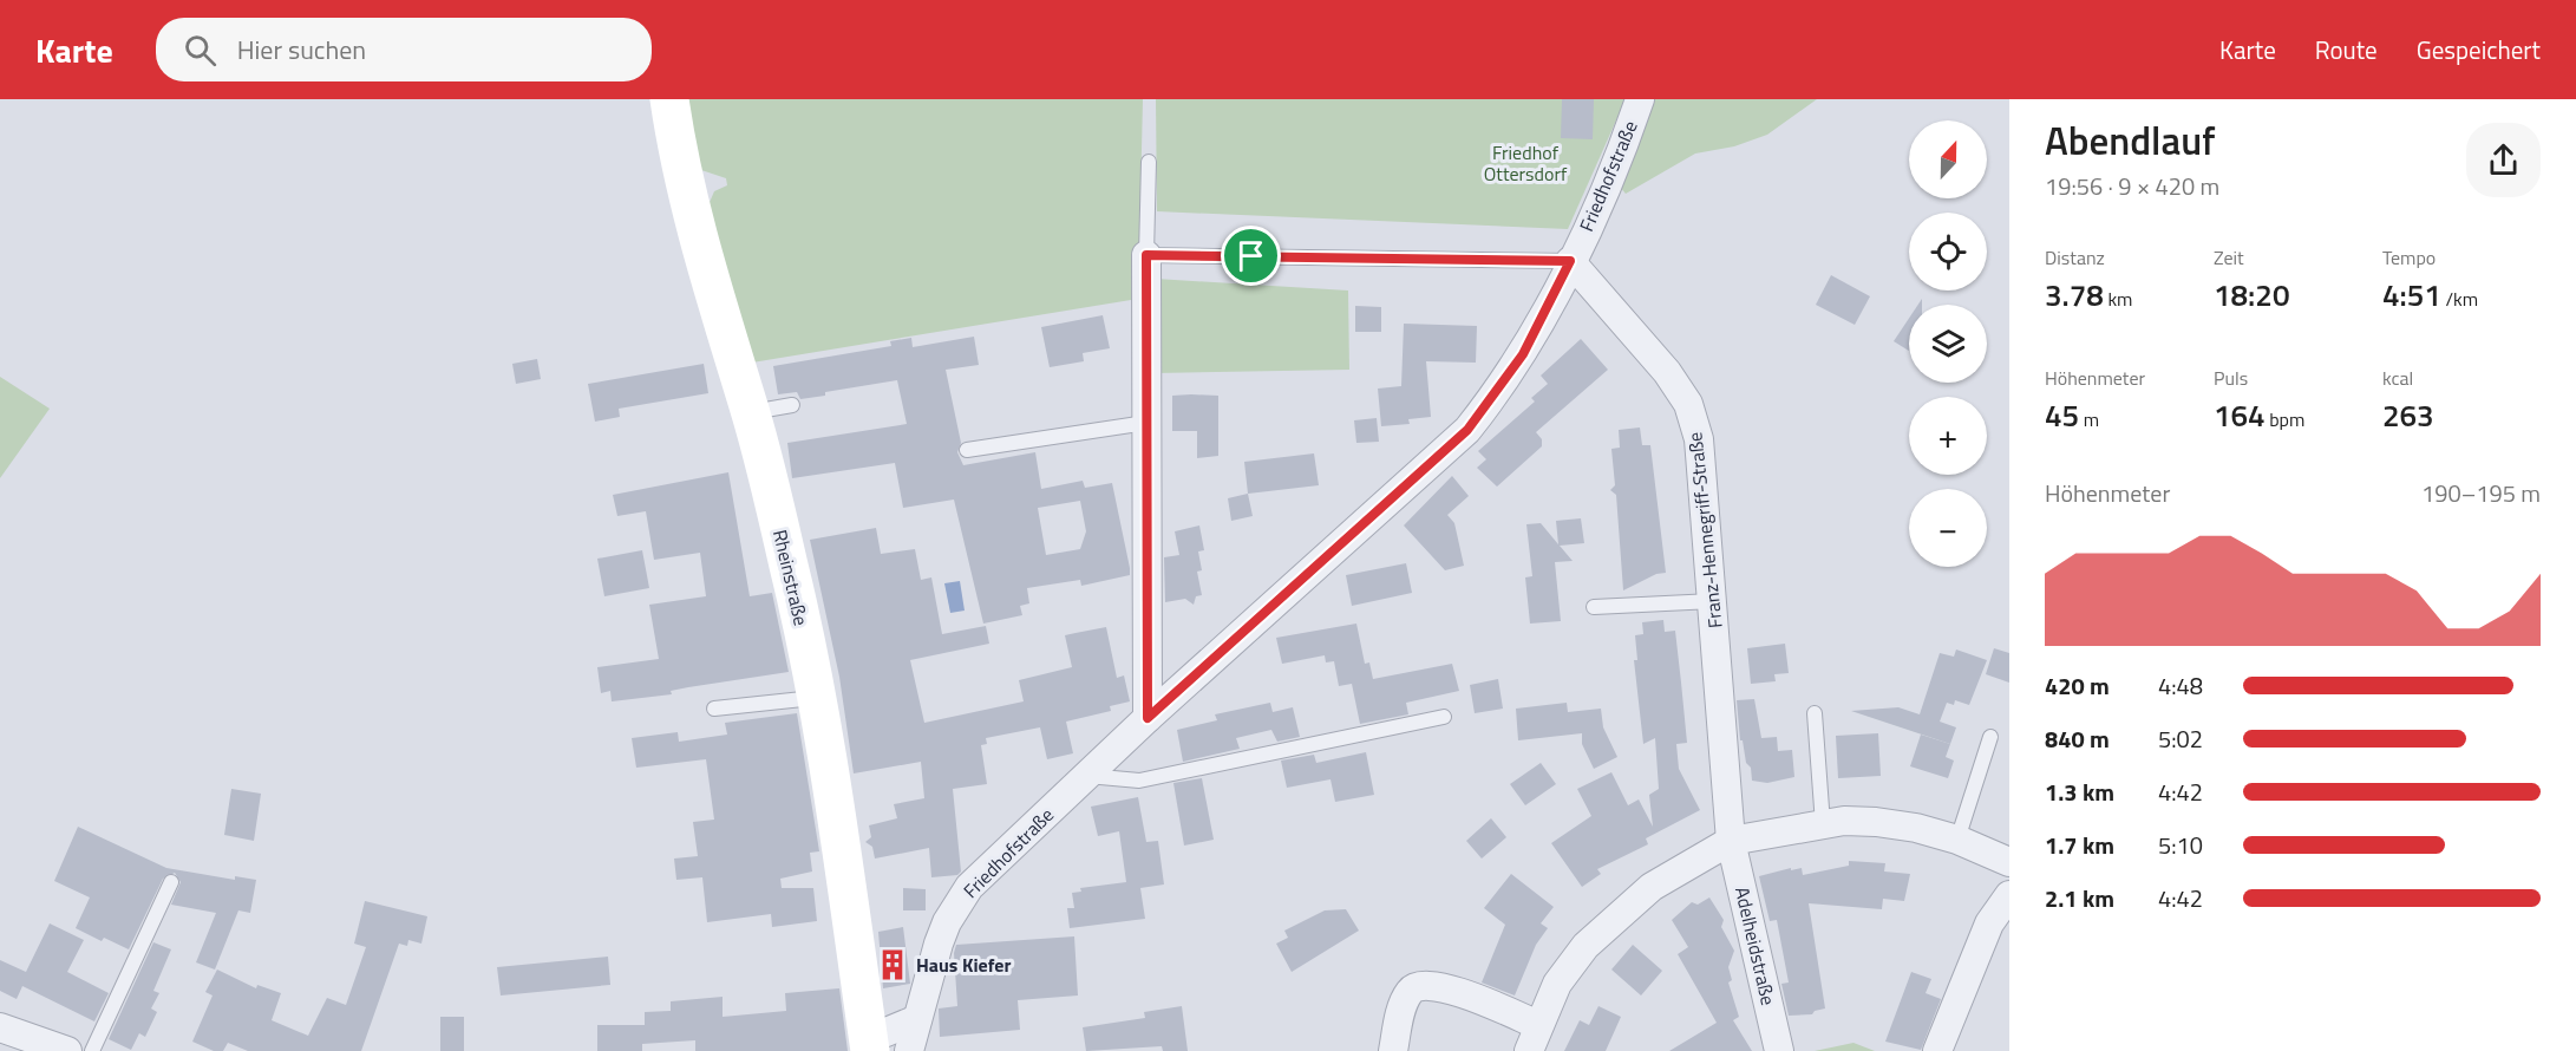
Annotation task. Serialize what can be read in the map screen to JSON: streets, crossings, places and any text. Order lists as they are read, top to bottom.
{
  "streets": {
    "main road": ["Rheinstraße"],
    "street": ["Friedhofstraße", "Franz-Hennegriff-Straße", "Adelheidstraße"]
  },
  "crossings": [
    ["Friedhofstraße", "Franz-Hennegriff-Straße"],
    ["Franz-Hennegriff-Straße", "Adelheidstraße"]
  ],
  "parks": ["Friedhof Ottersdorf"],
  "places": {
    "building": ["Haus Kiefer"]
  },
  "north": "top",
  "page": {
    "header": "Karte",
    "search": "Hier suchen",
    "nav": ["Karte", "Route", "Gespeichert"],
    "heading": ["Abendlauf", "19:56 · 9 × 420 m"],
    "map_buttons": ["+", "−"],
    "stats": [
      ["Distanz", "3.78 km"],
      ["Zeit", "18:20"],
      ["Tempo", "4:51 /km"],
      ["Höhenmeter", "45 m"],
      ["Puls", "164 bpm"],
      ["kcal", "263"]
    ],
    "chart": ["Höhenmeter", "190–195 m"],
    "list": [
      {
        "name": "420 m",
        "note": "4:48"
      },
      {
        "name": "840 m",
        "note": "5:02"
      },
      {
        "name": "1.3 km",
        "note": "4:42"
      },
      {
        "name": "1.7 km",
        "note": "5:10"
      },
      {
        "name": "2.1 km",
        "note": "4:42"
      }
    ]
  }
}
